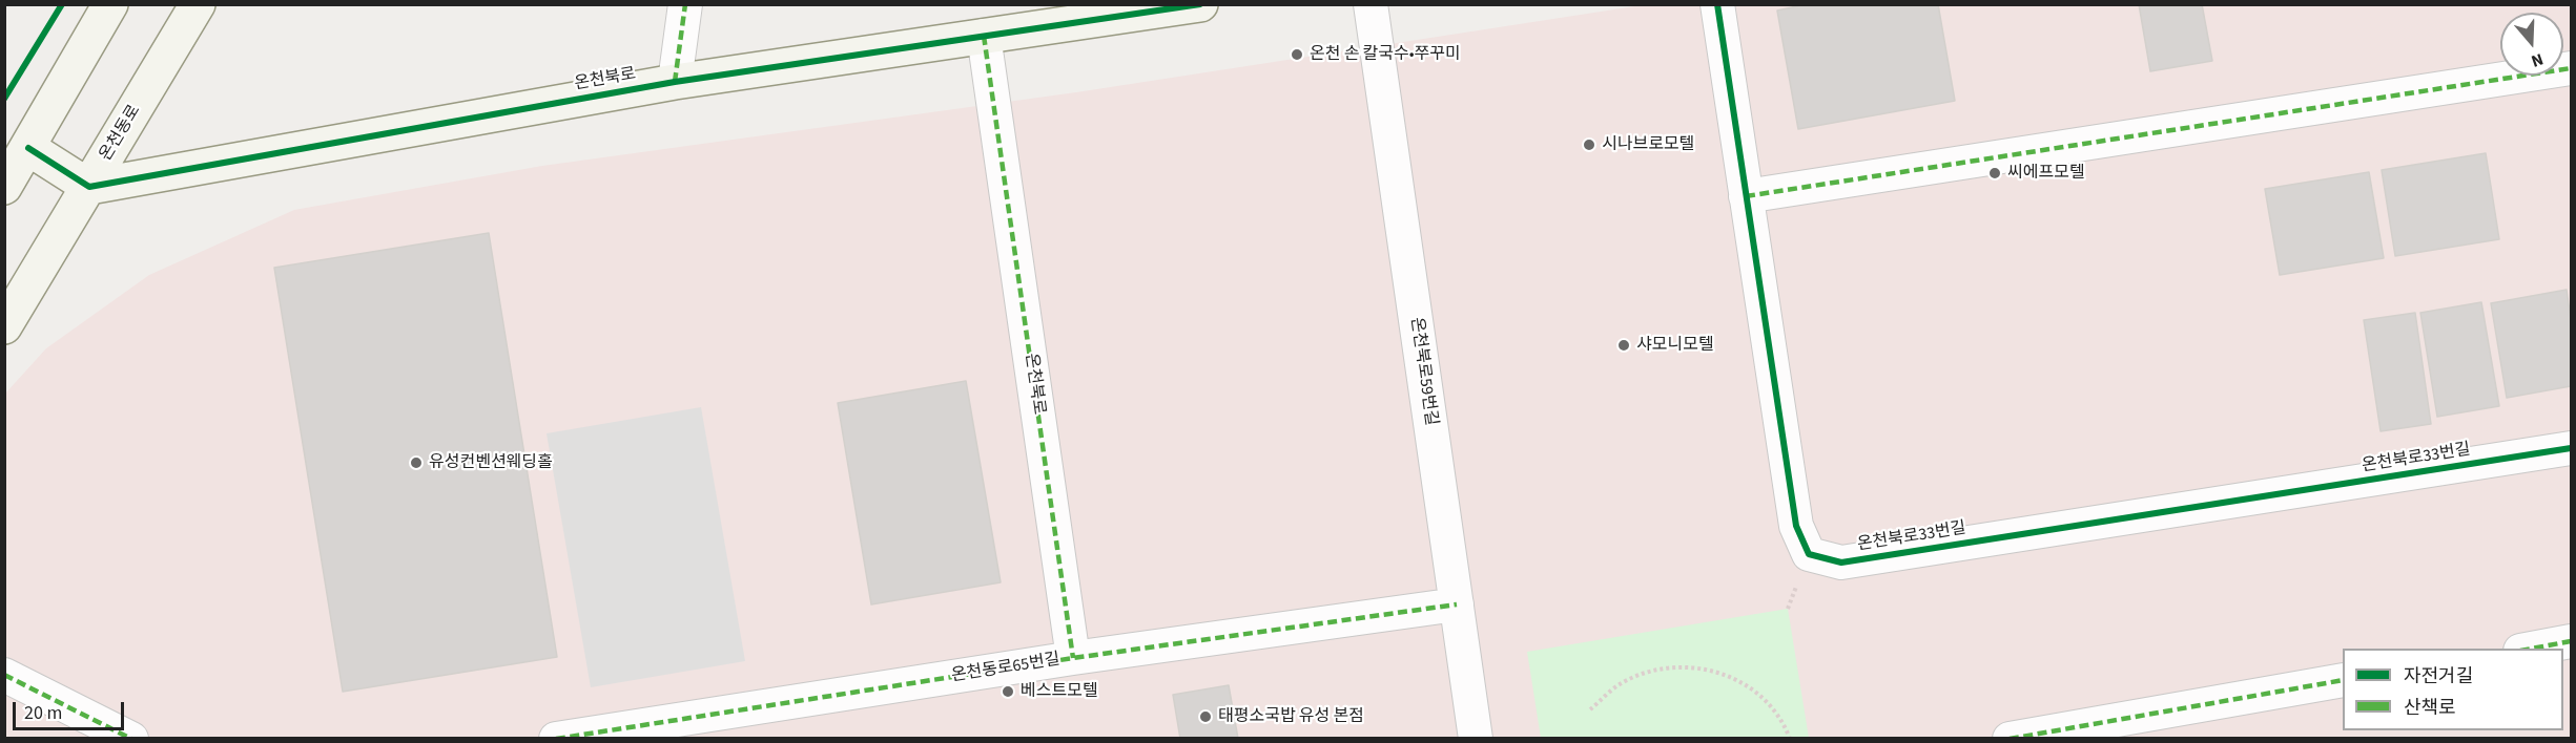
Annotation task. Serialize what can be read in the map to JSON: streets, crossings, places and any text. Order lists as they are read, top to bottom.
{
  "streets": {
    "street": [
      "온천북로",
      "온천동로",
      "온천북로59번길",
      "온천북로33번길",
      "온천동로65번길"
    ]
  },
  "crossings": [
    ["온천북로", "온천동로"],
    ["온천북로", "온천동로65번길"],
    ["온천북로59번길", "온천동로65번길"]
  ],
  "places": [
    "온천 손 칼국수•쭈꾸미",
    "시나브로모텔",
    "씨에프모텔",
    "샤모니모텔",
    "유성컨벤션웨딩홀",
    "베스트모텔",
    "태평소국밥 유성 본점"
  ],
  "legend": ["자전거길", "산책로"],
  "scale_bar": "20 m",
  "north": "bottom"
}
